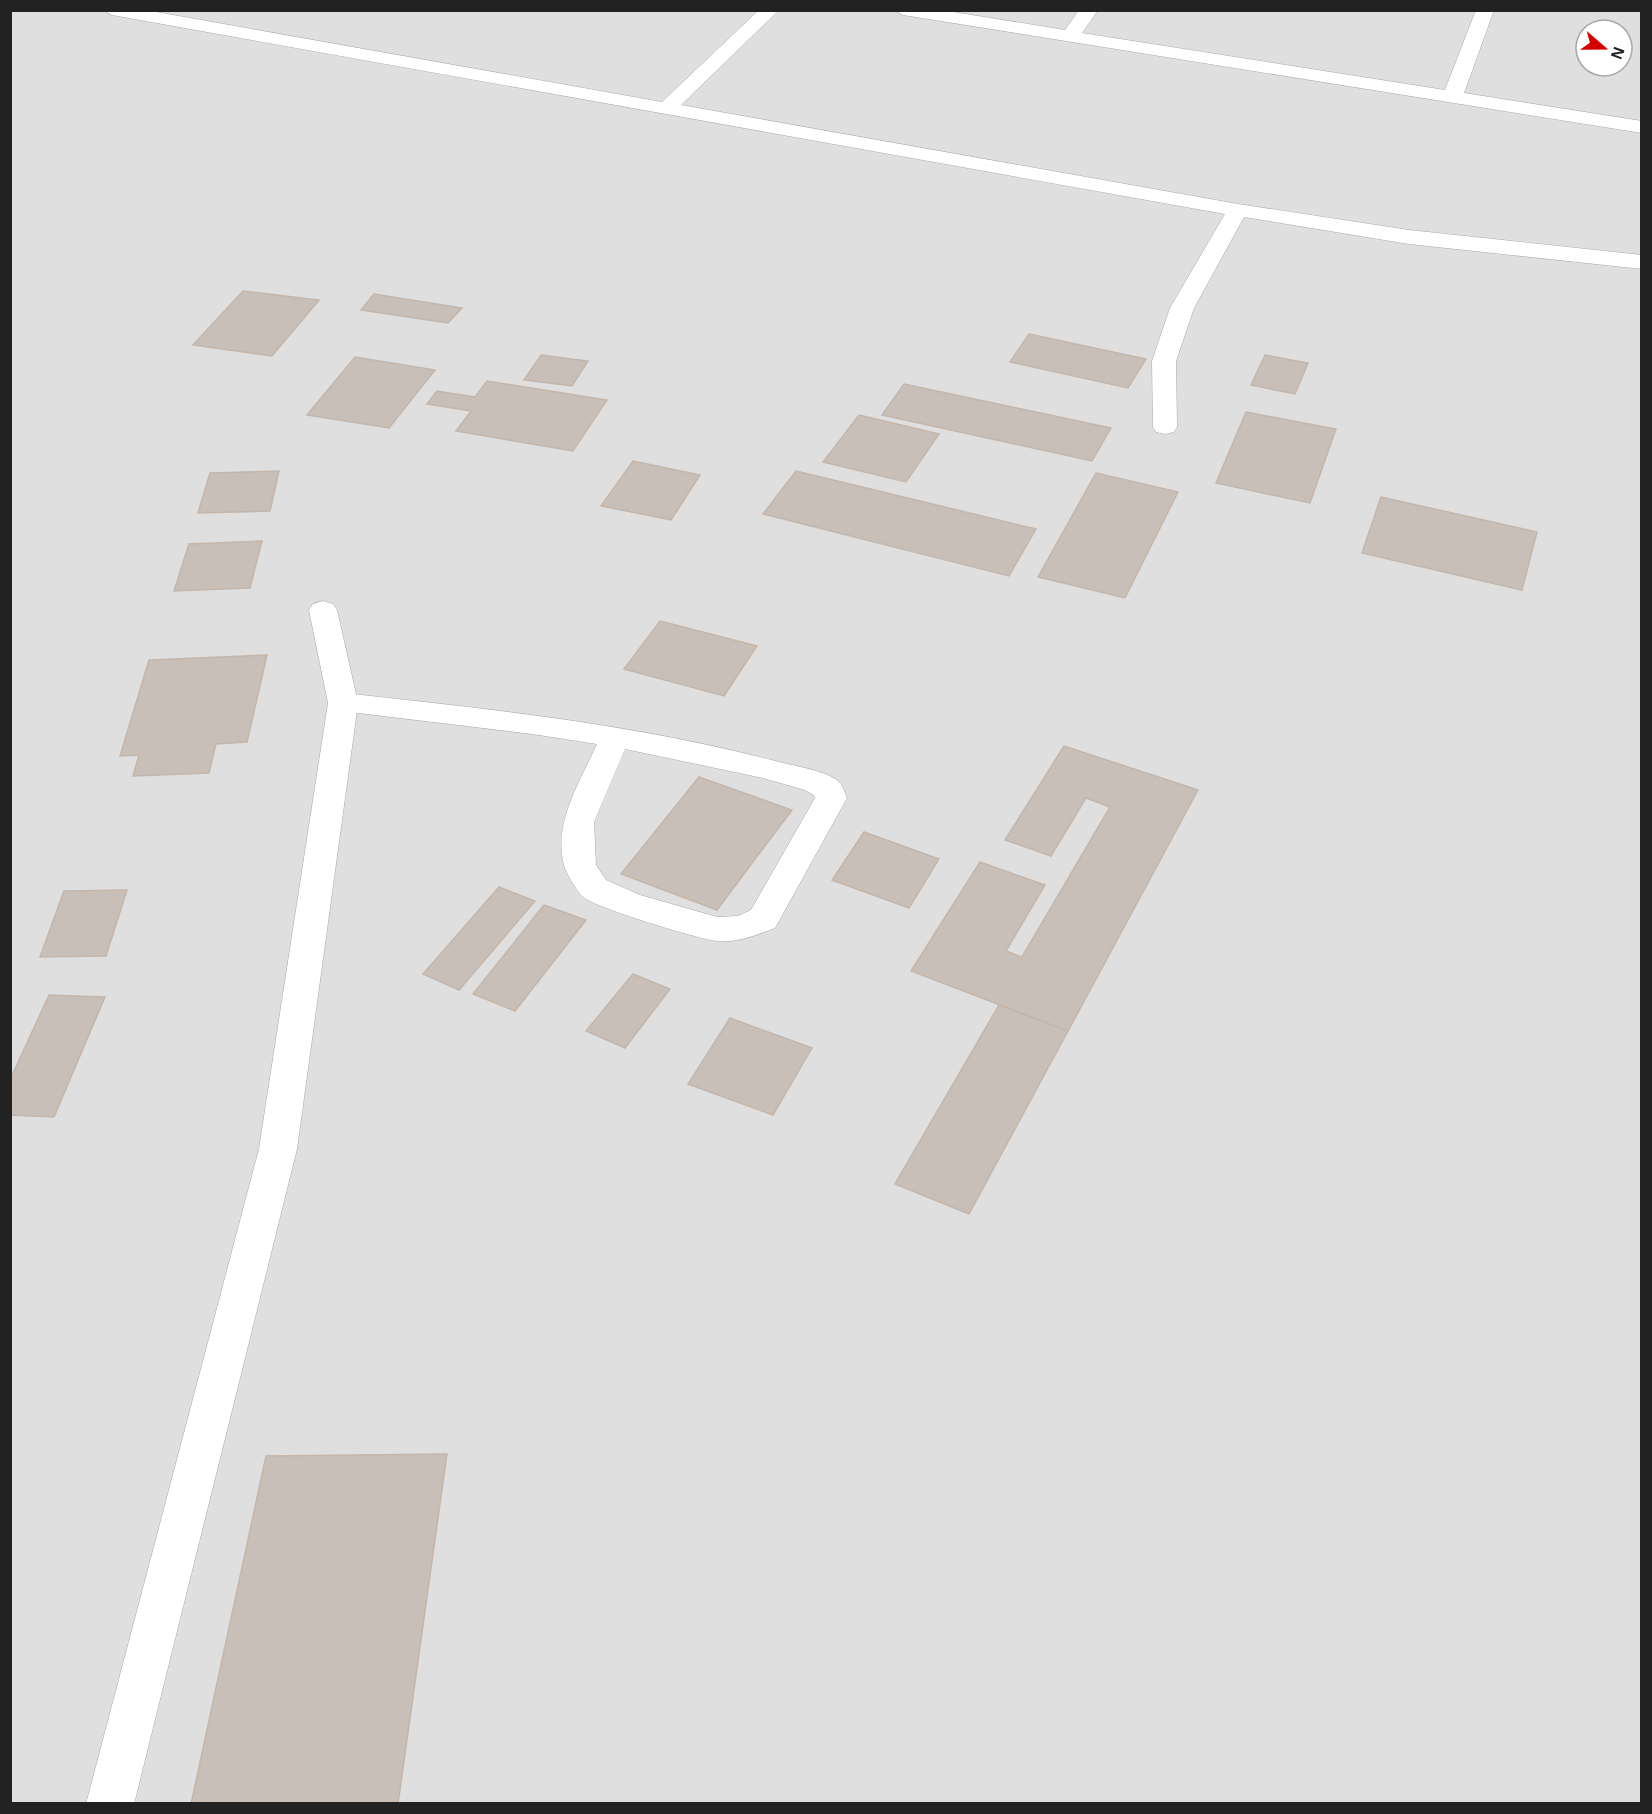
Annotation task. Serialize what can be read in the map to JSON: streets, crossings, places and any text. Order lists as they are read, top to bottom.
{
  "north": "right"
}
